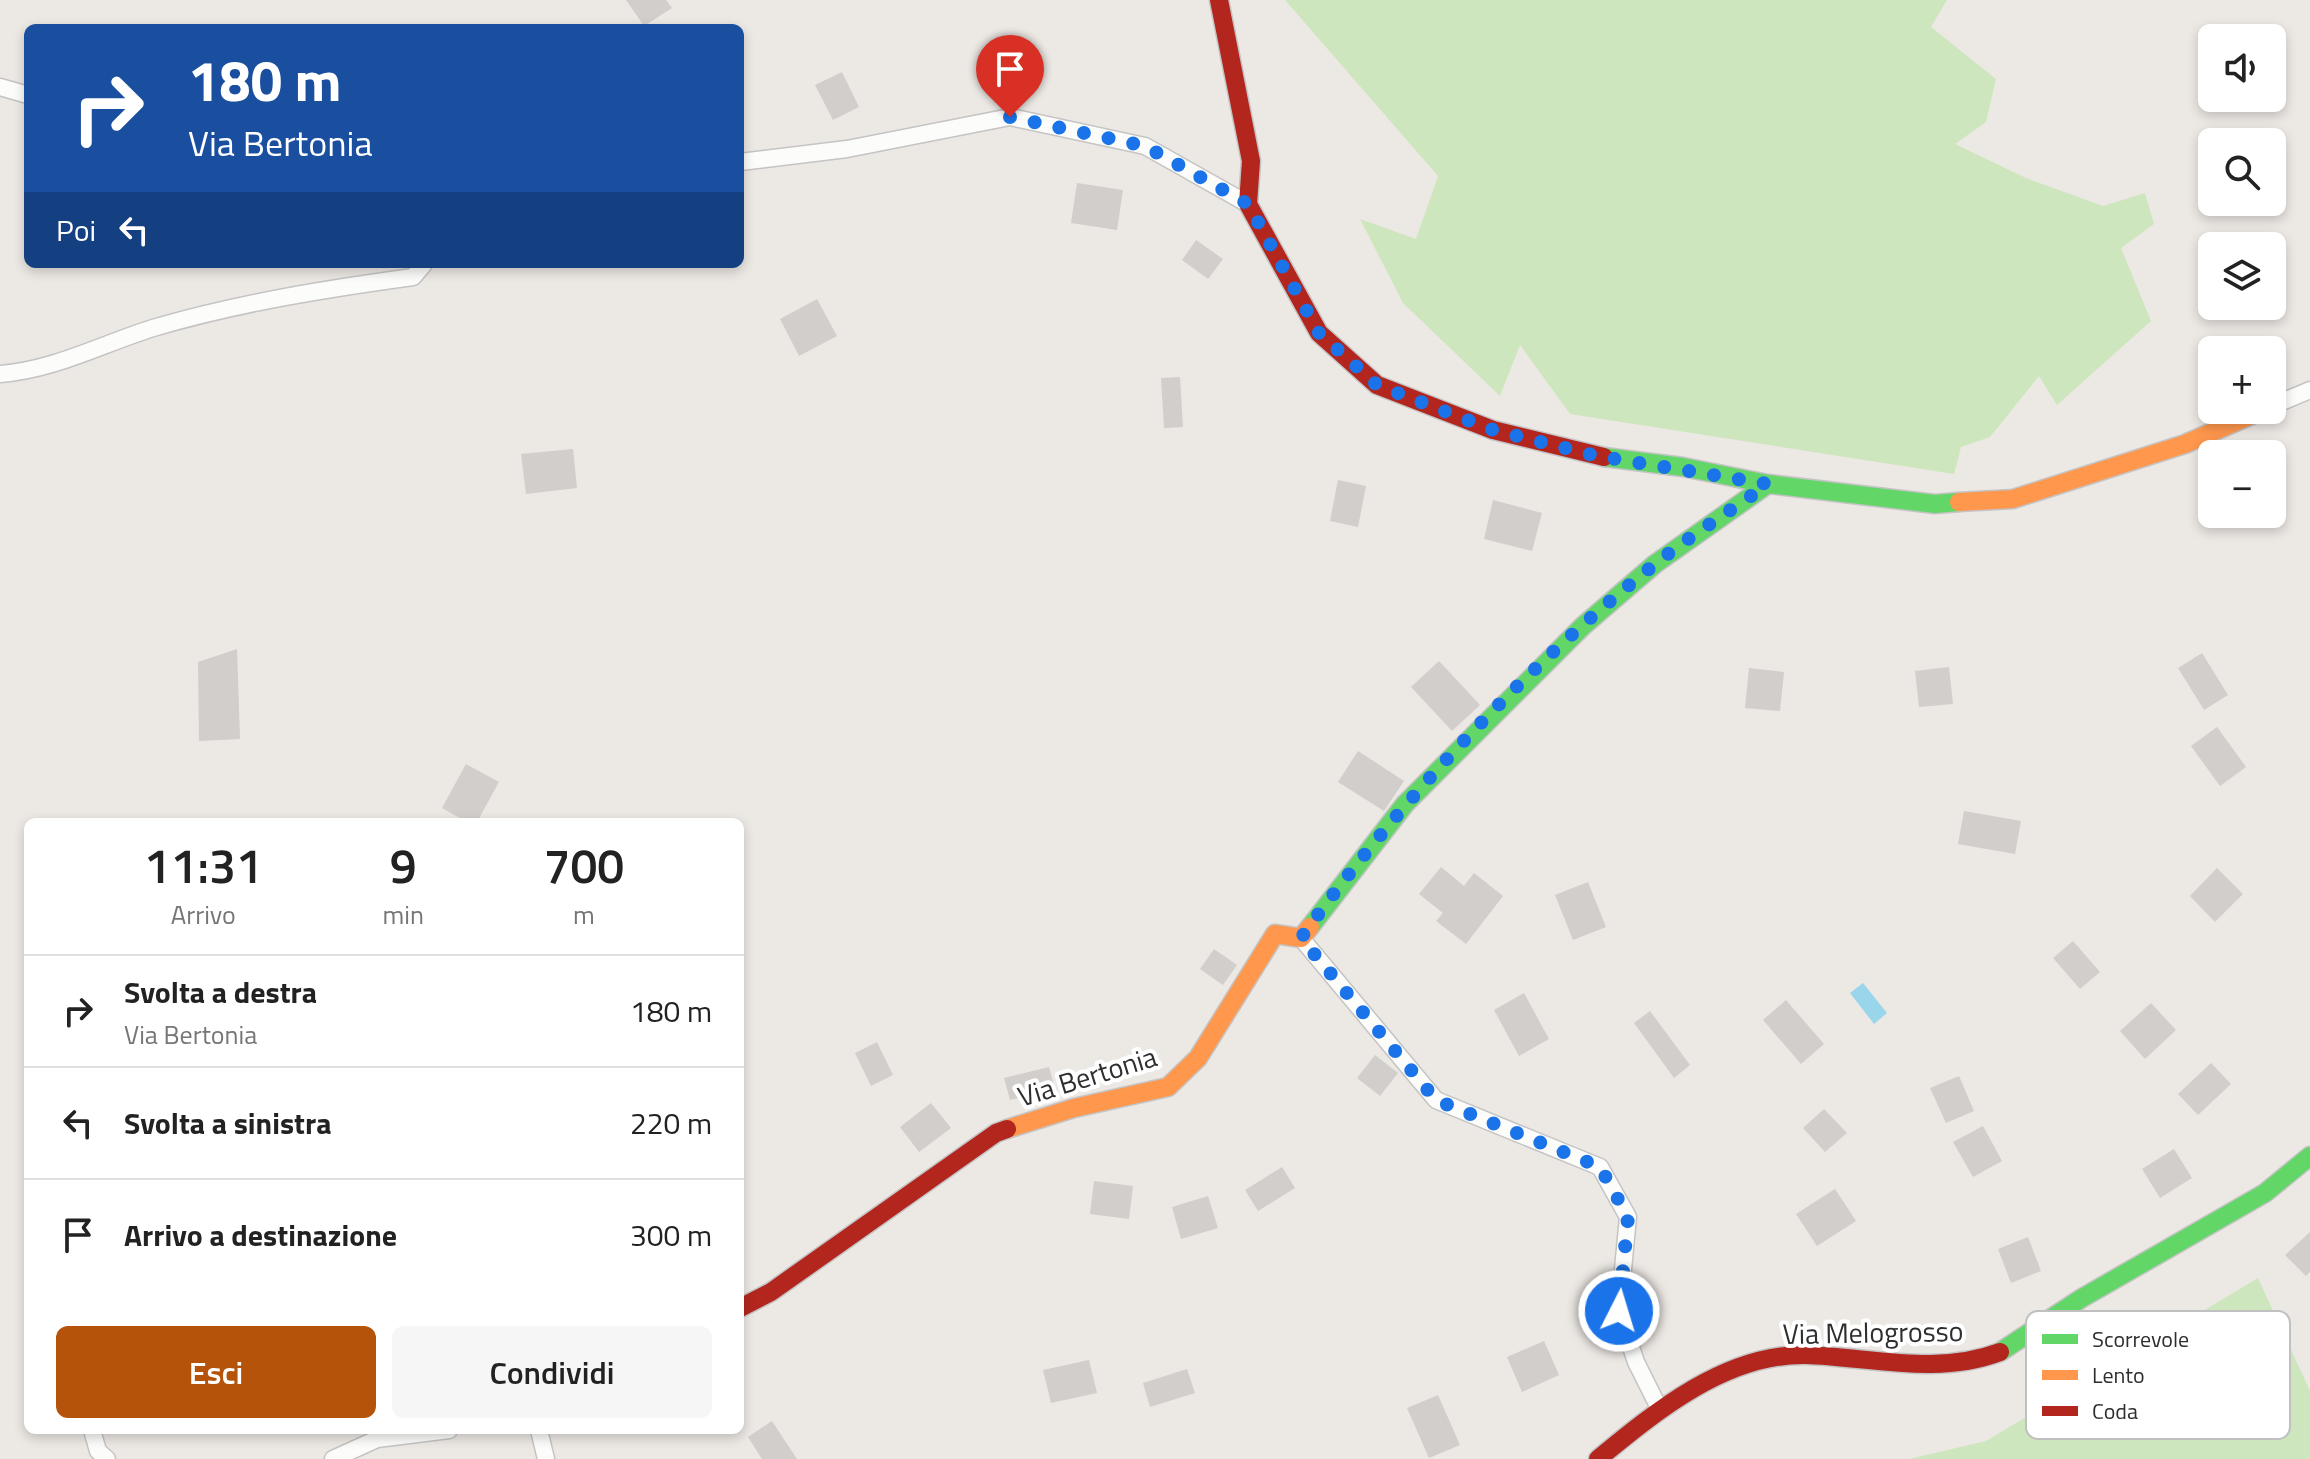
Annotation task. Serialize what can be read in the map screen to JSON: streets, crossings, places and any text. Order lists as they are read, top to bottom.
{
  "streets": {
    "street": ["Via Bertonia", "Via Melogrosso"]
  },
  "legend": ["Scorrevole", "Lento", "Coda"],
  "page": {
    "map_buttons": ["+", "−"],
    "turn": ["180 m", "Via Bertonia"],
    "then": "Poi",
    "eta": [
      "11:31",
      "Arrivo",
      "9",
      "min",
      "700",
      "m"
    ],
    "list": [
      {
        "name": "Svolta a destra",
        "note": "Via Bertonia",
        "value": "180 m"
      },
      {
        "name": "Svolta a sinistra",
        "value": "220 m"
      },
      {
        "name": "Arrivo a destinazione",
        "value": "300 m"
      }
    ],
    "buttons": ["Esci", "Condividi"]
  }
}
